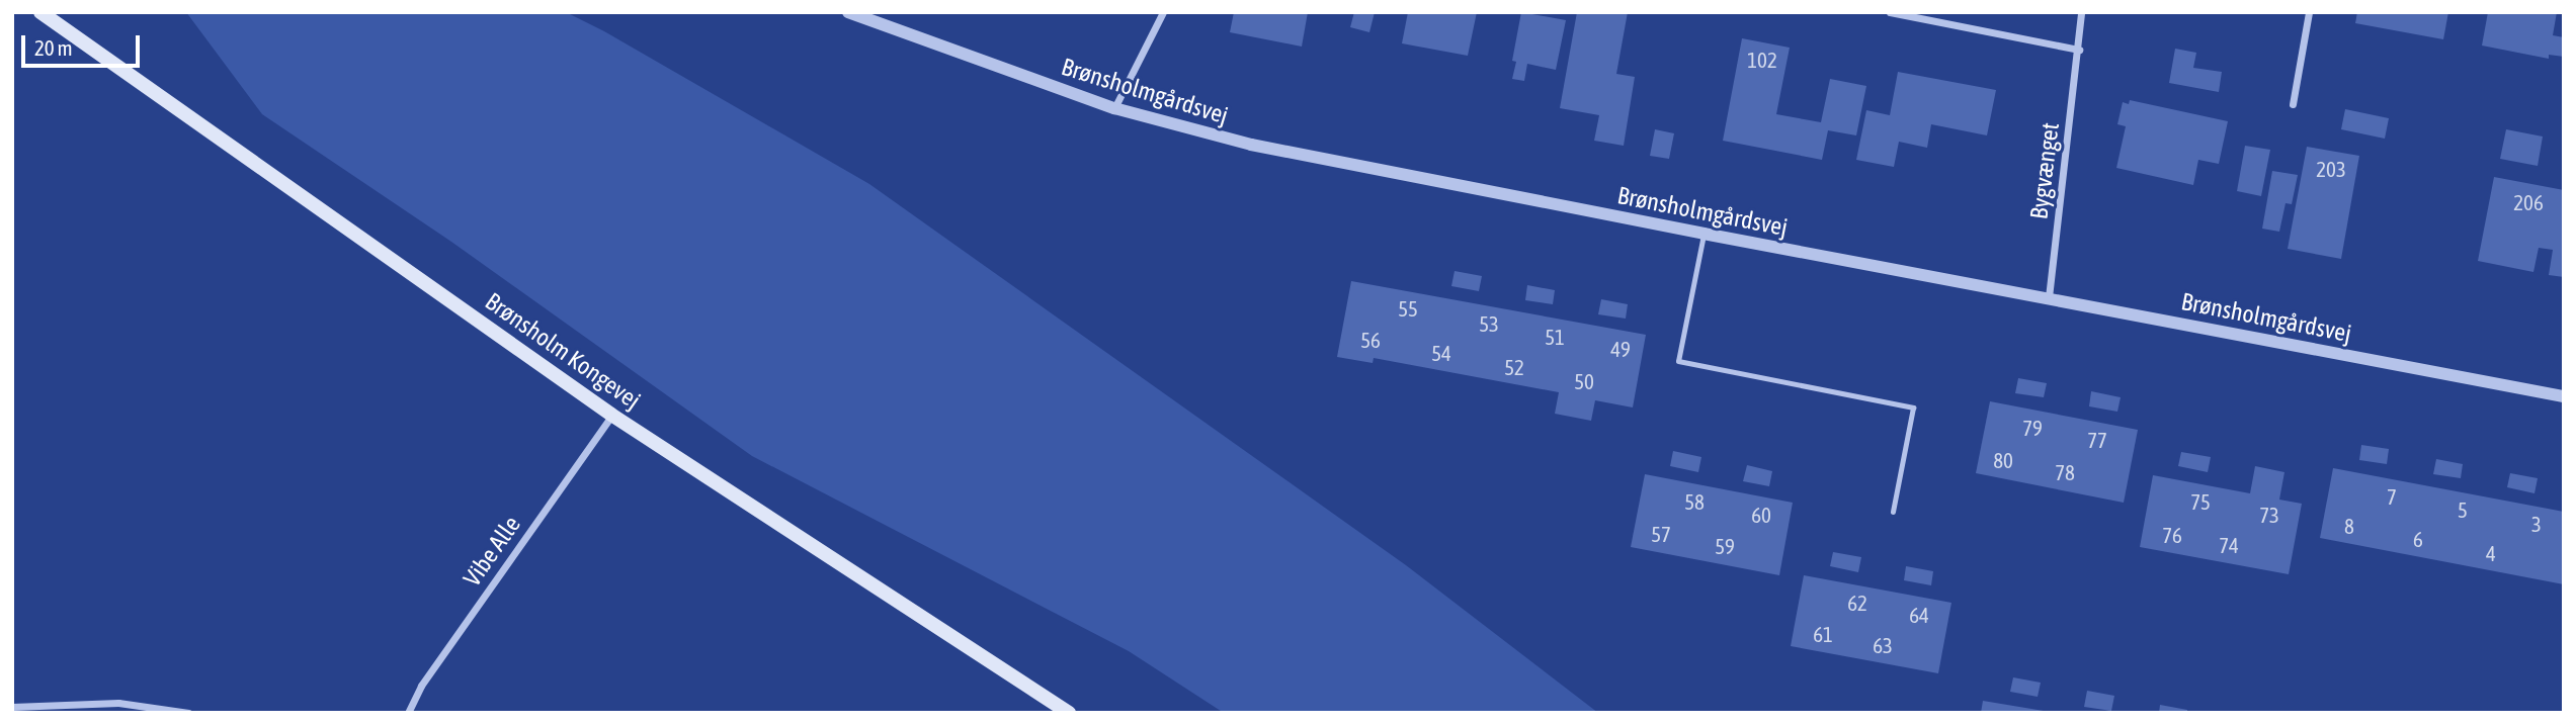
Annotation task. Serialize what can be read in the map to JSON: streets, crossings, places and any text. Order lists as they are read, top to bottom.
{
  "streets": {
    "main road": ["Brønsholm Kongevej"],
    "street": ["Brønsholmgårdsvej", "Bygvænget", "Vibe Alle"]
  },
  "crossings": [
    ["Brønsholmgårdsvej", "Bygvænget"],
    ["Brønsholm Kongevej", "Vibe Alle"]
  ],
  "house_numbers": [
    "102",
    "203",
    "206",
    "55",
    "53",
    "51",
    "56",
    "49",
    "54",
    "52",
    "50",
    "79",
    "77",
    "80",
    "78",
    "7",
    "58",
    "75",
    "5",
    "60",
    "73",
    "3",
    "8",
    "57",
    "76",
    "6",
    "74",
    "59",
    "4",
    "62",
    "64",
    "61",
    "63"
  ],
  "scale_bar": "20 m"
}
